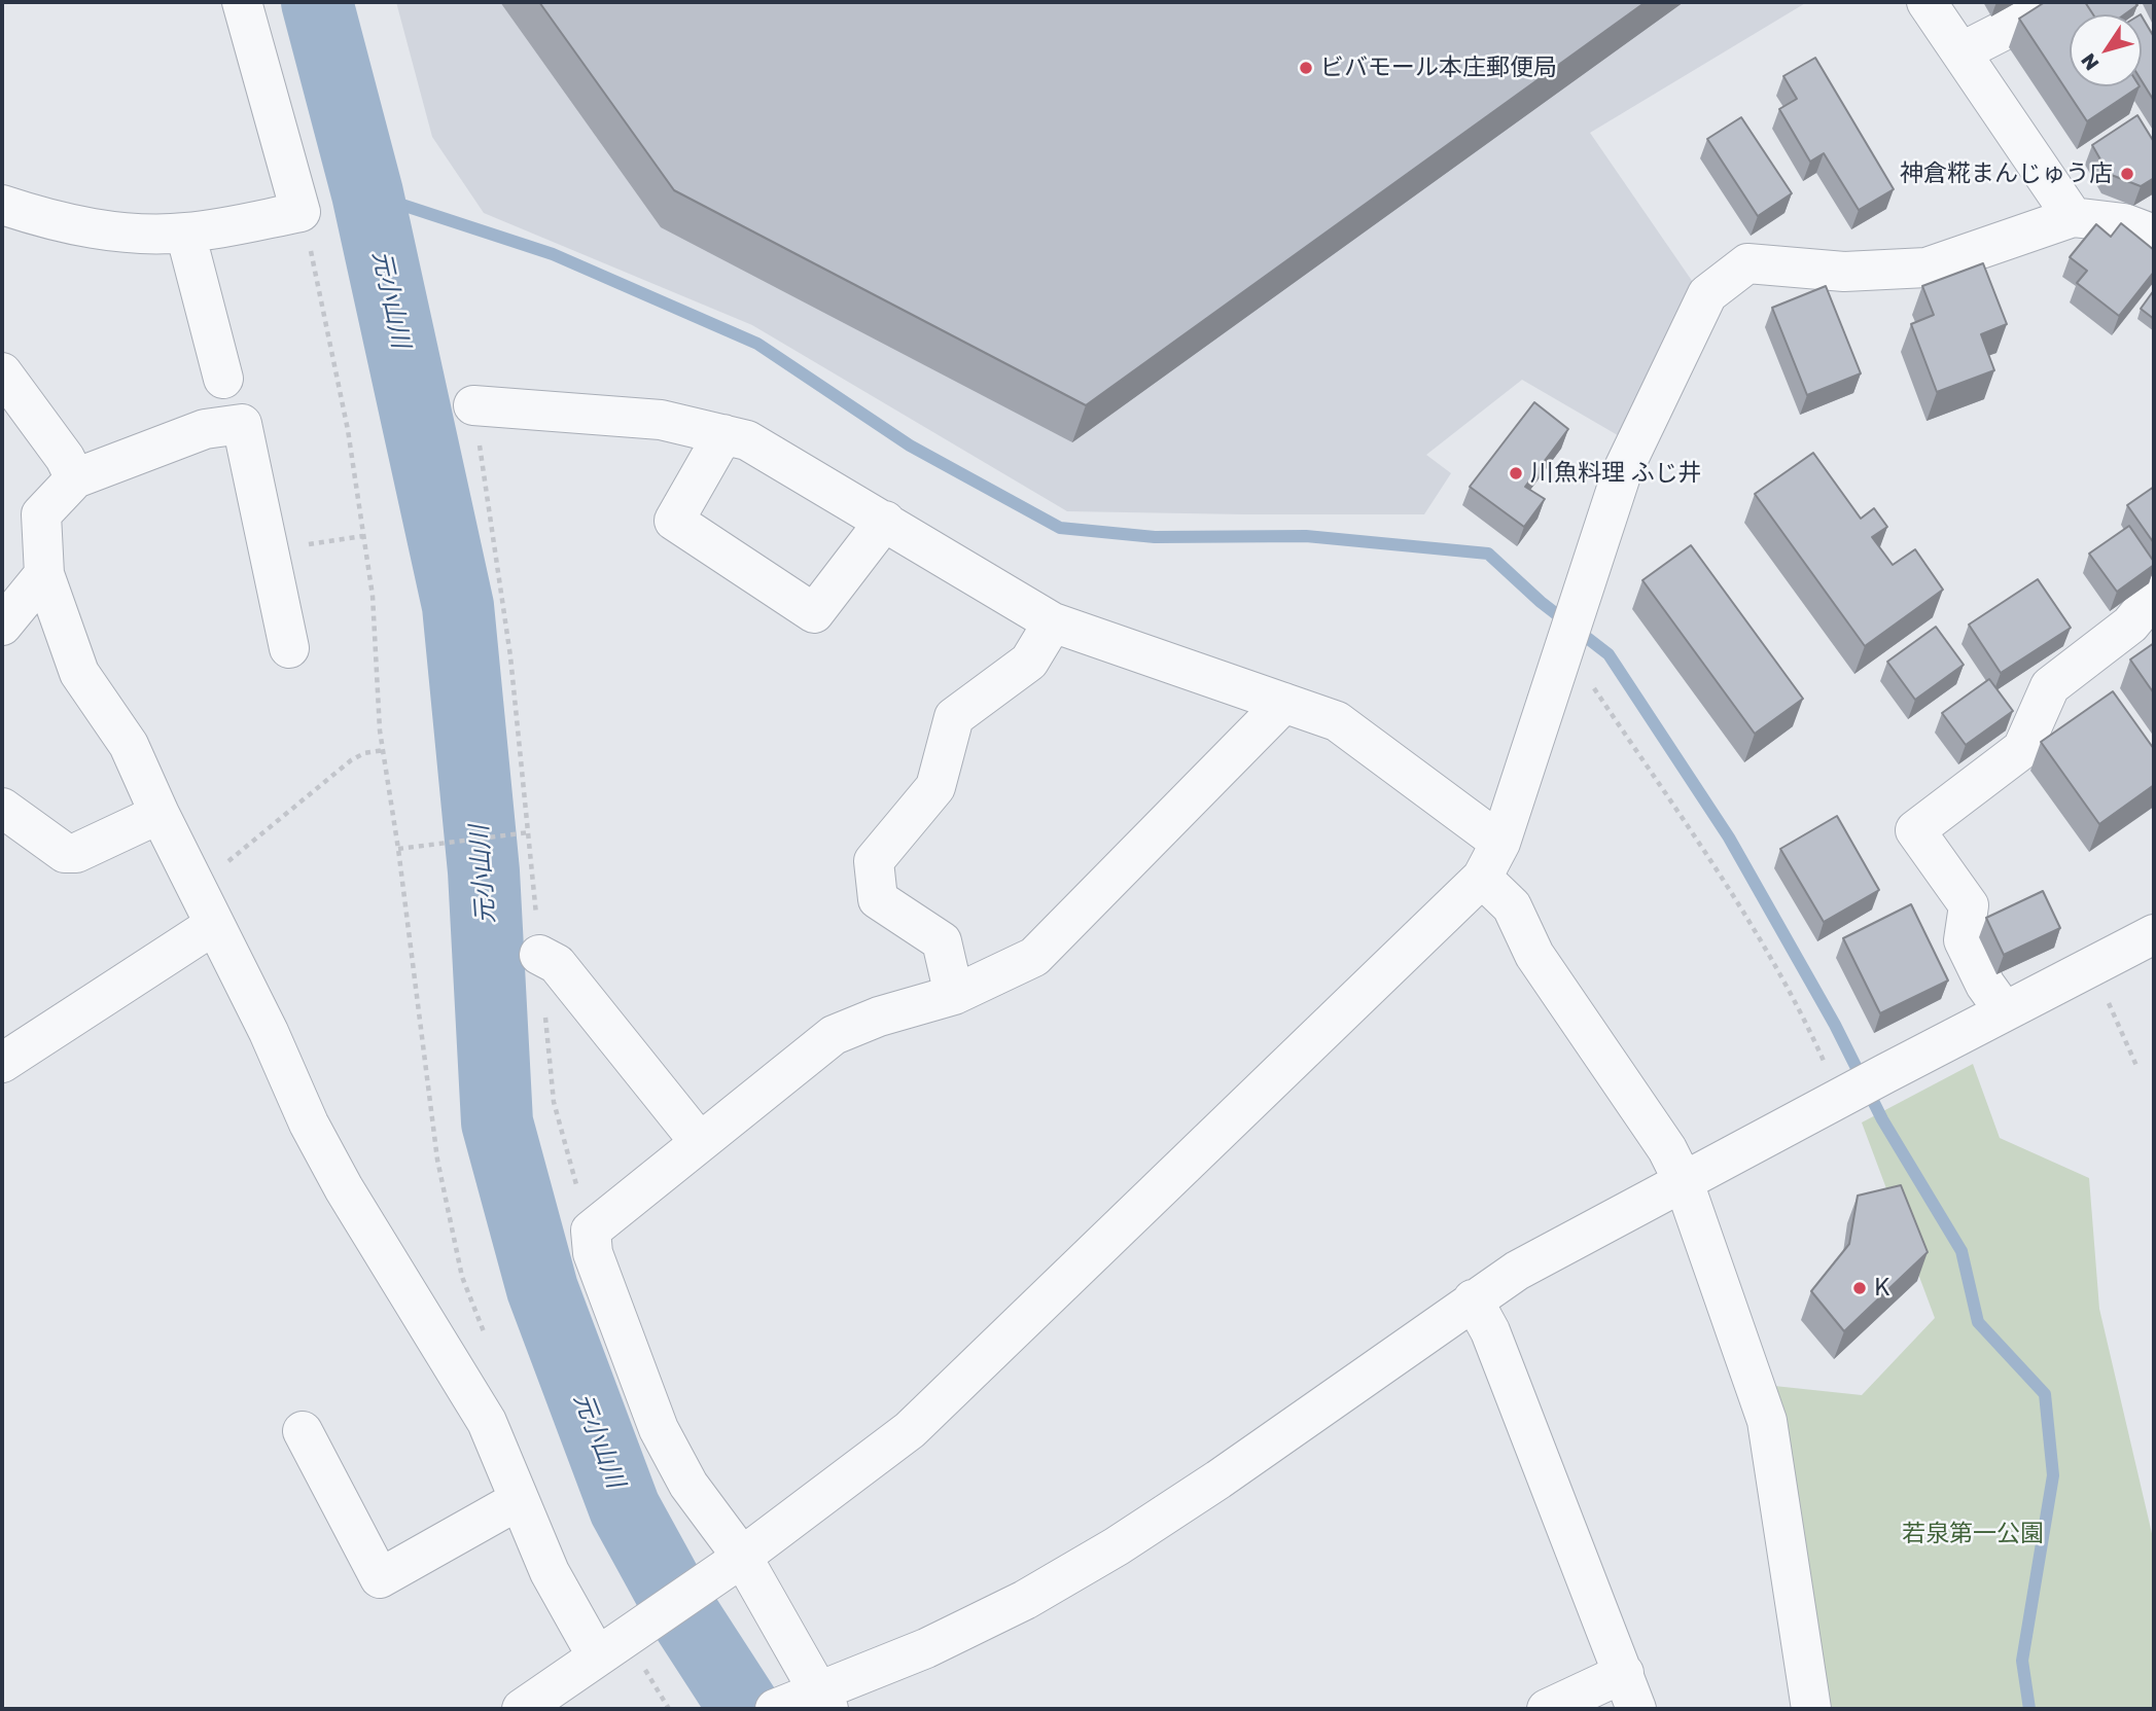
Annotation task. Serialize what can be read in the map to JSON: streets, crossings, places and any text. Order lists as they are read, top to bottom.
{
  "water": ["元小山川"],
  "parks": ["若泉第一公園"],
  "places": [
    "ビバモール本庄郵便局",
    "神倉糀まんじゅう店",
    "川魚料理 ふじ井",
    "K"
  ],
  "north": "bottom left"
}
